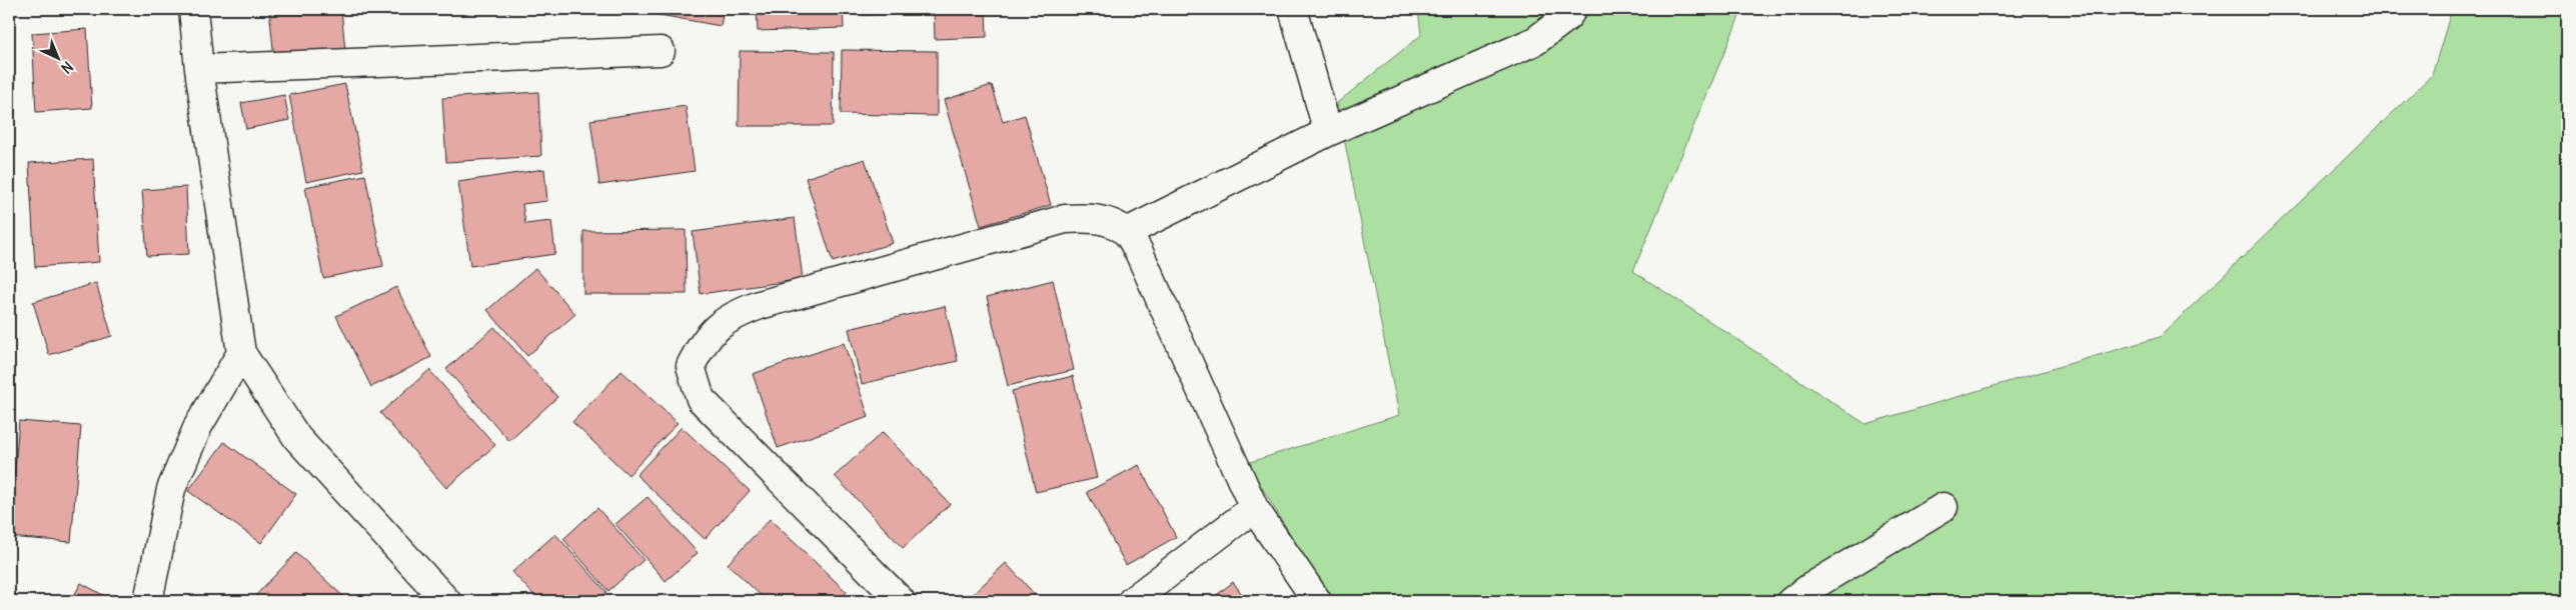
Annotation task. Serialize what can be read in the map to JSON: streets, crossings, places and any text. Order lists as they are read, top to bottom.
{
  "north": "bottom right"
}
